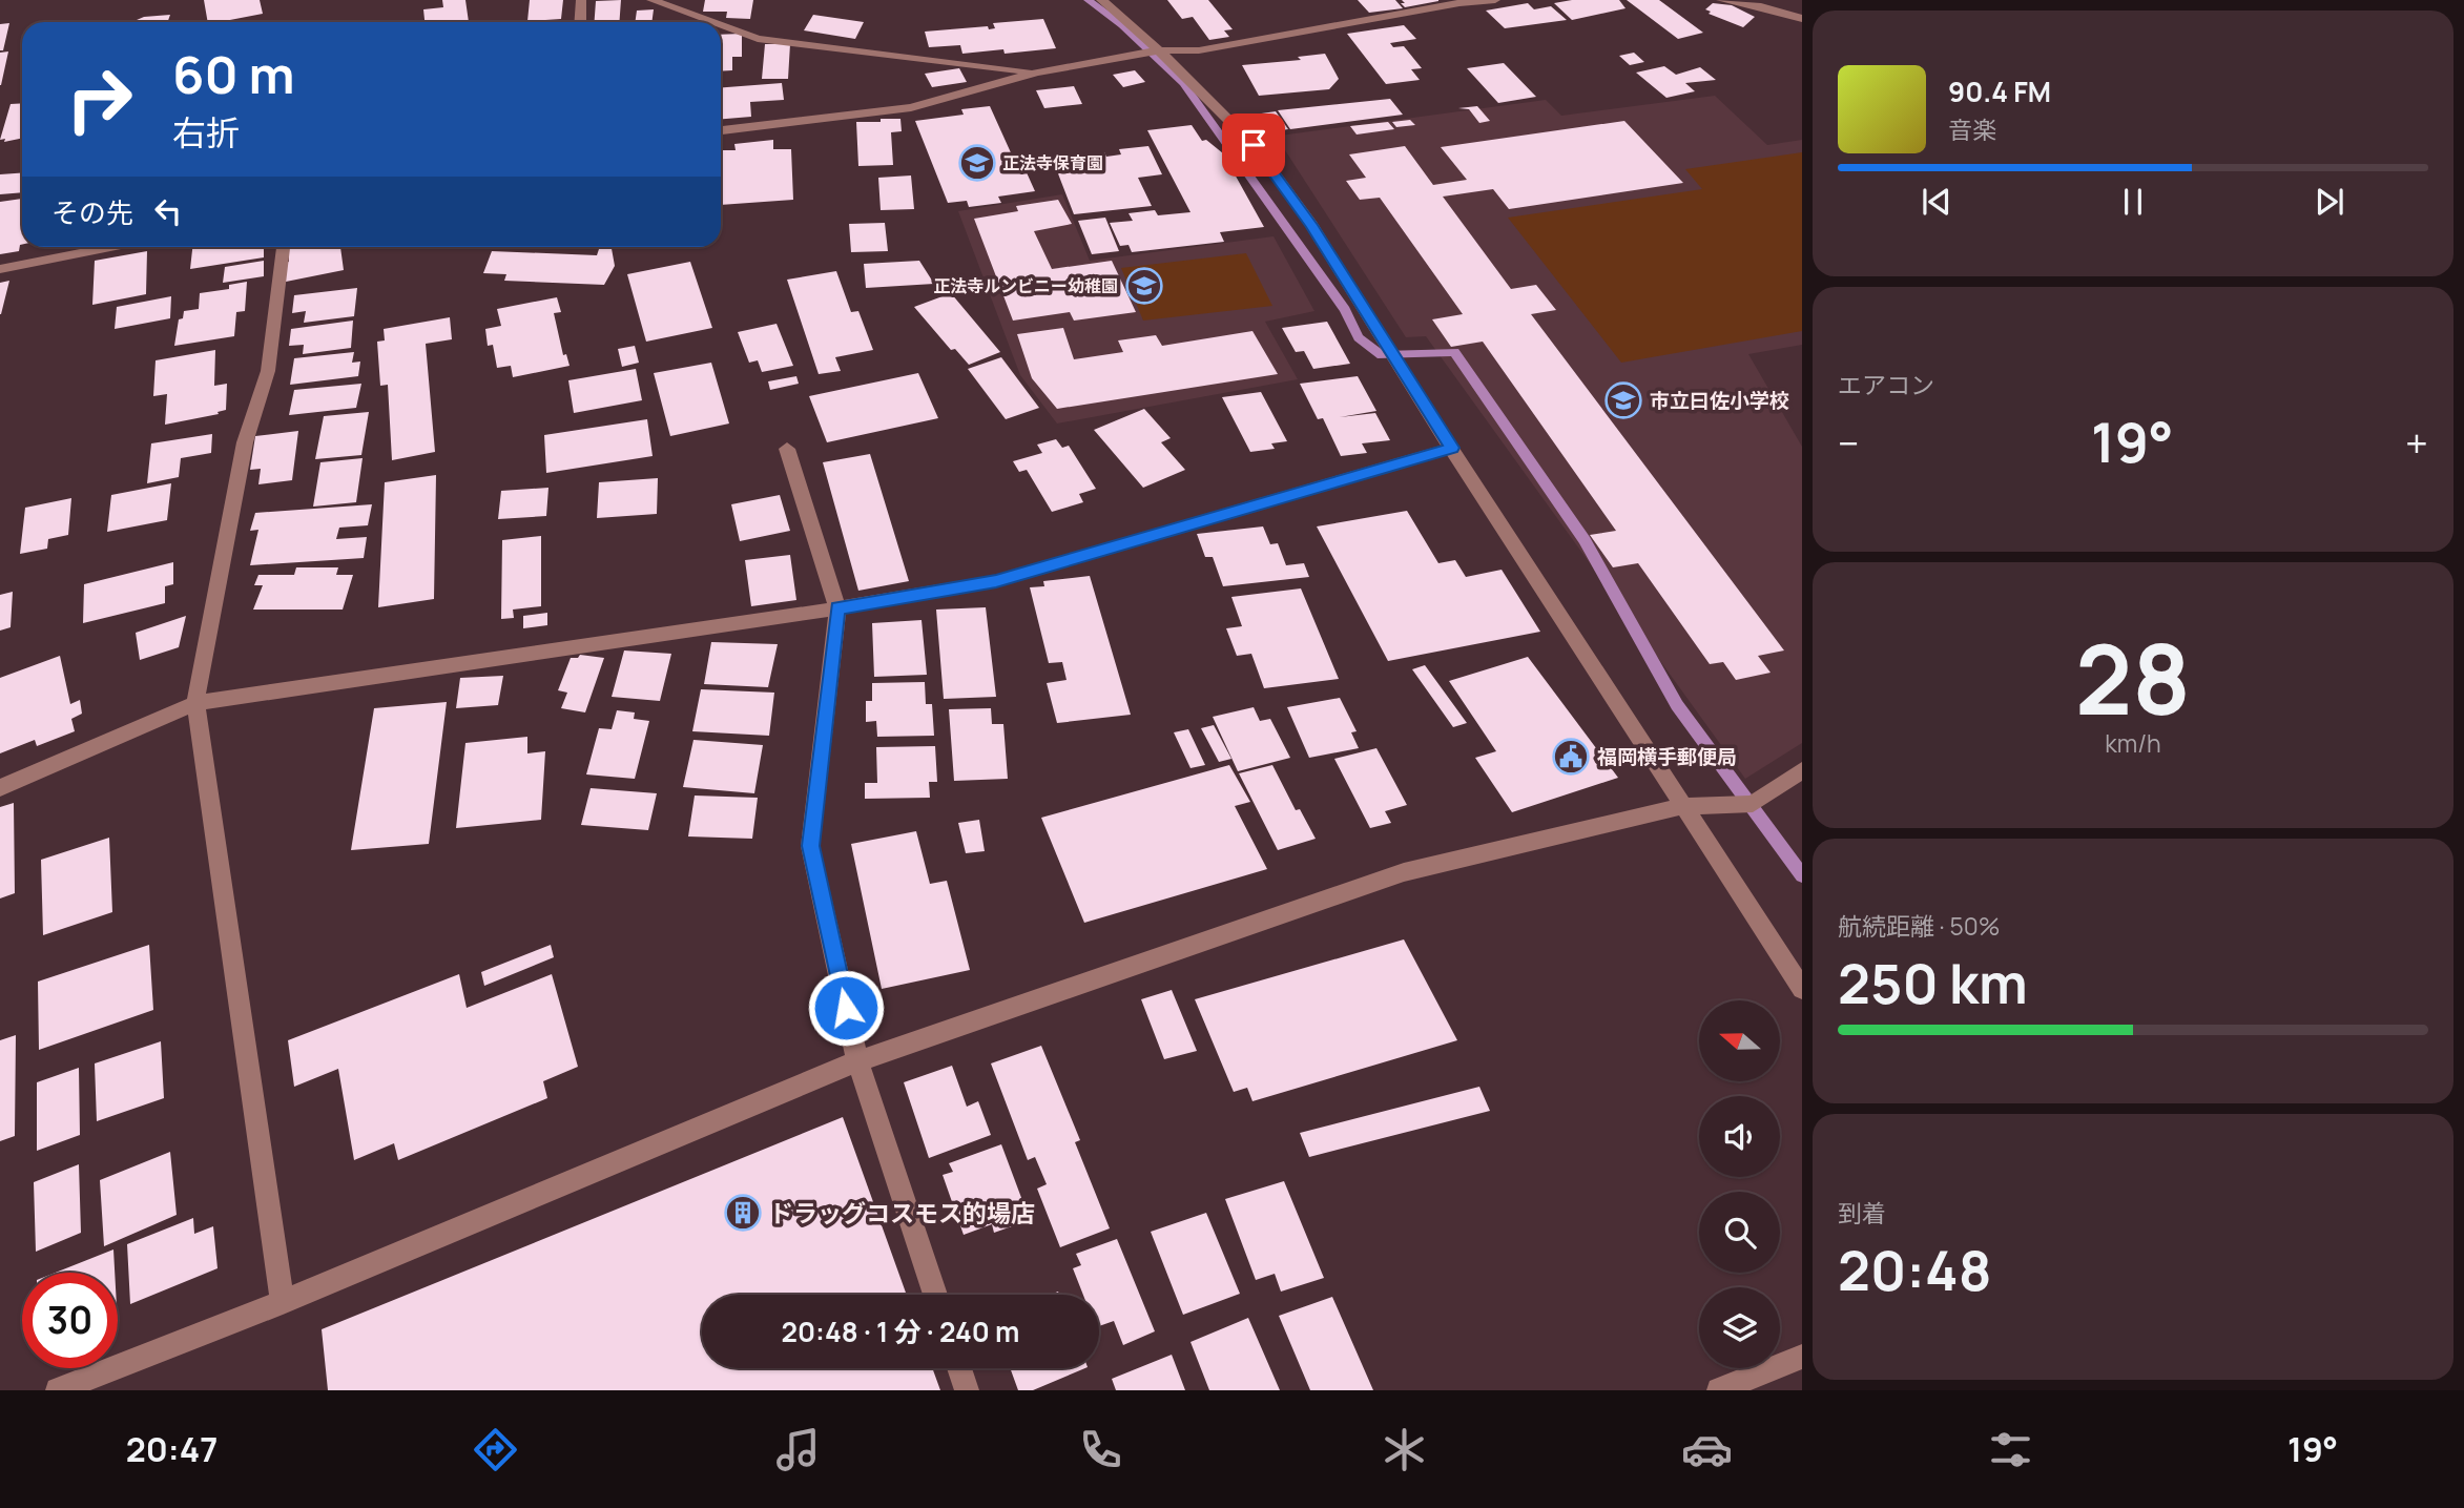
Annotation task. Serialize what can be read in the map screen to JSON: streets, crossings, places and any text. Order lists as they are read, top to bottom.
{
  "places": {
    "school or university": ["正法寺保育園", "正法寺ルンビニー幼稚園", "市立曰佐小学校"],
    "public building": ["福岡横手郵便局"],
    "building": ["ドラッグコスモス的場店"]
  },
  "north": "left",
  "page": {
    "turn": ["60 m", "右折"],
    "song": ["90.4 FM", "音楽"],
    "then": "その先",
    "tile": [
      "エアコン",
      ["28", "km/h"],
      ["航続距離 · 50%", "250 km"],
      ["到着", "20:48"]
    ],
    "heat": ["−", "19°", "+"],
    "limit": "30",
    "trip": "20:48 · 1 分 · 240 m",
    "tabs": ["20:47", "19°"]
  }
}
